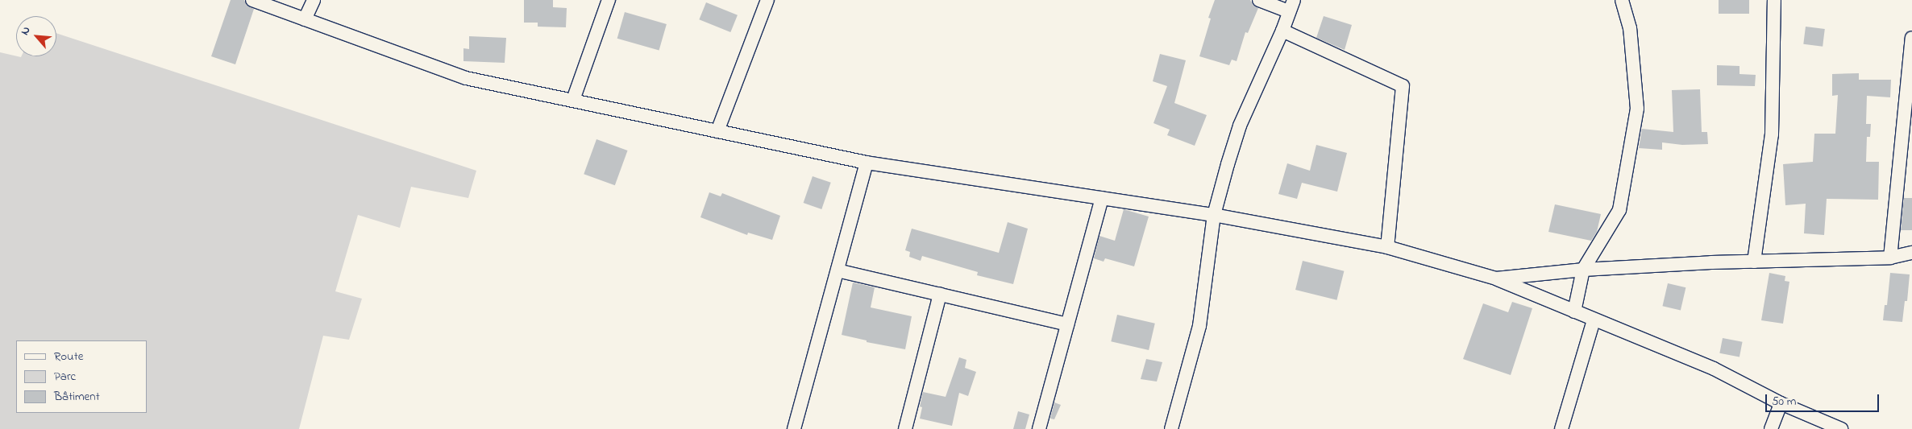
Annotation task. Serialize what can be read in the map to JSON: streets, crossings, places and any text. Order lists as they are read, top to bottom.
{
  "legend": ["Route", "Parc", "Bâtiment"],
  "scale_bar": "50 m",
  "north": "top left"
}
